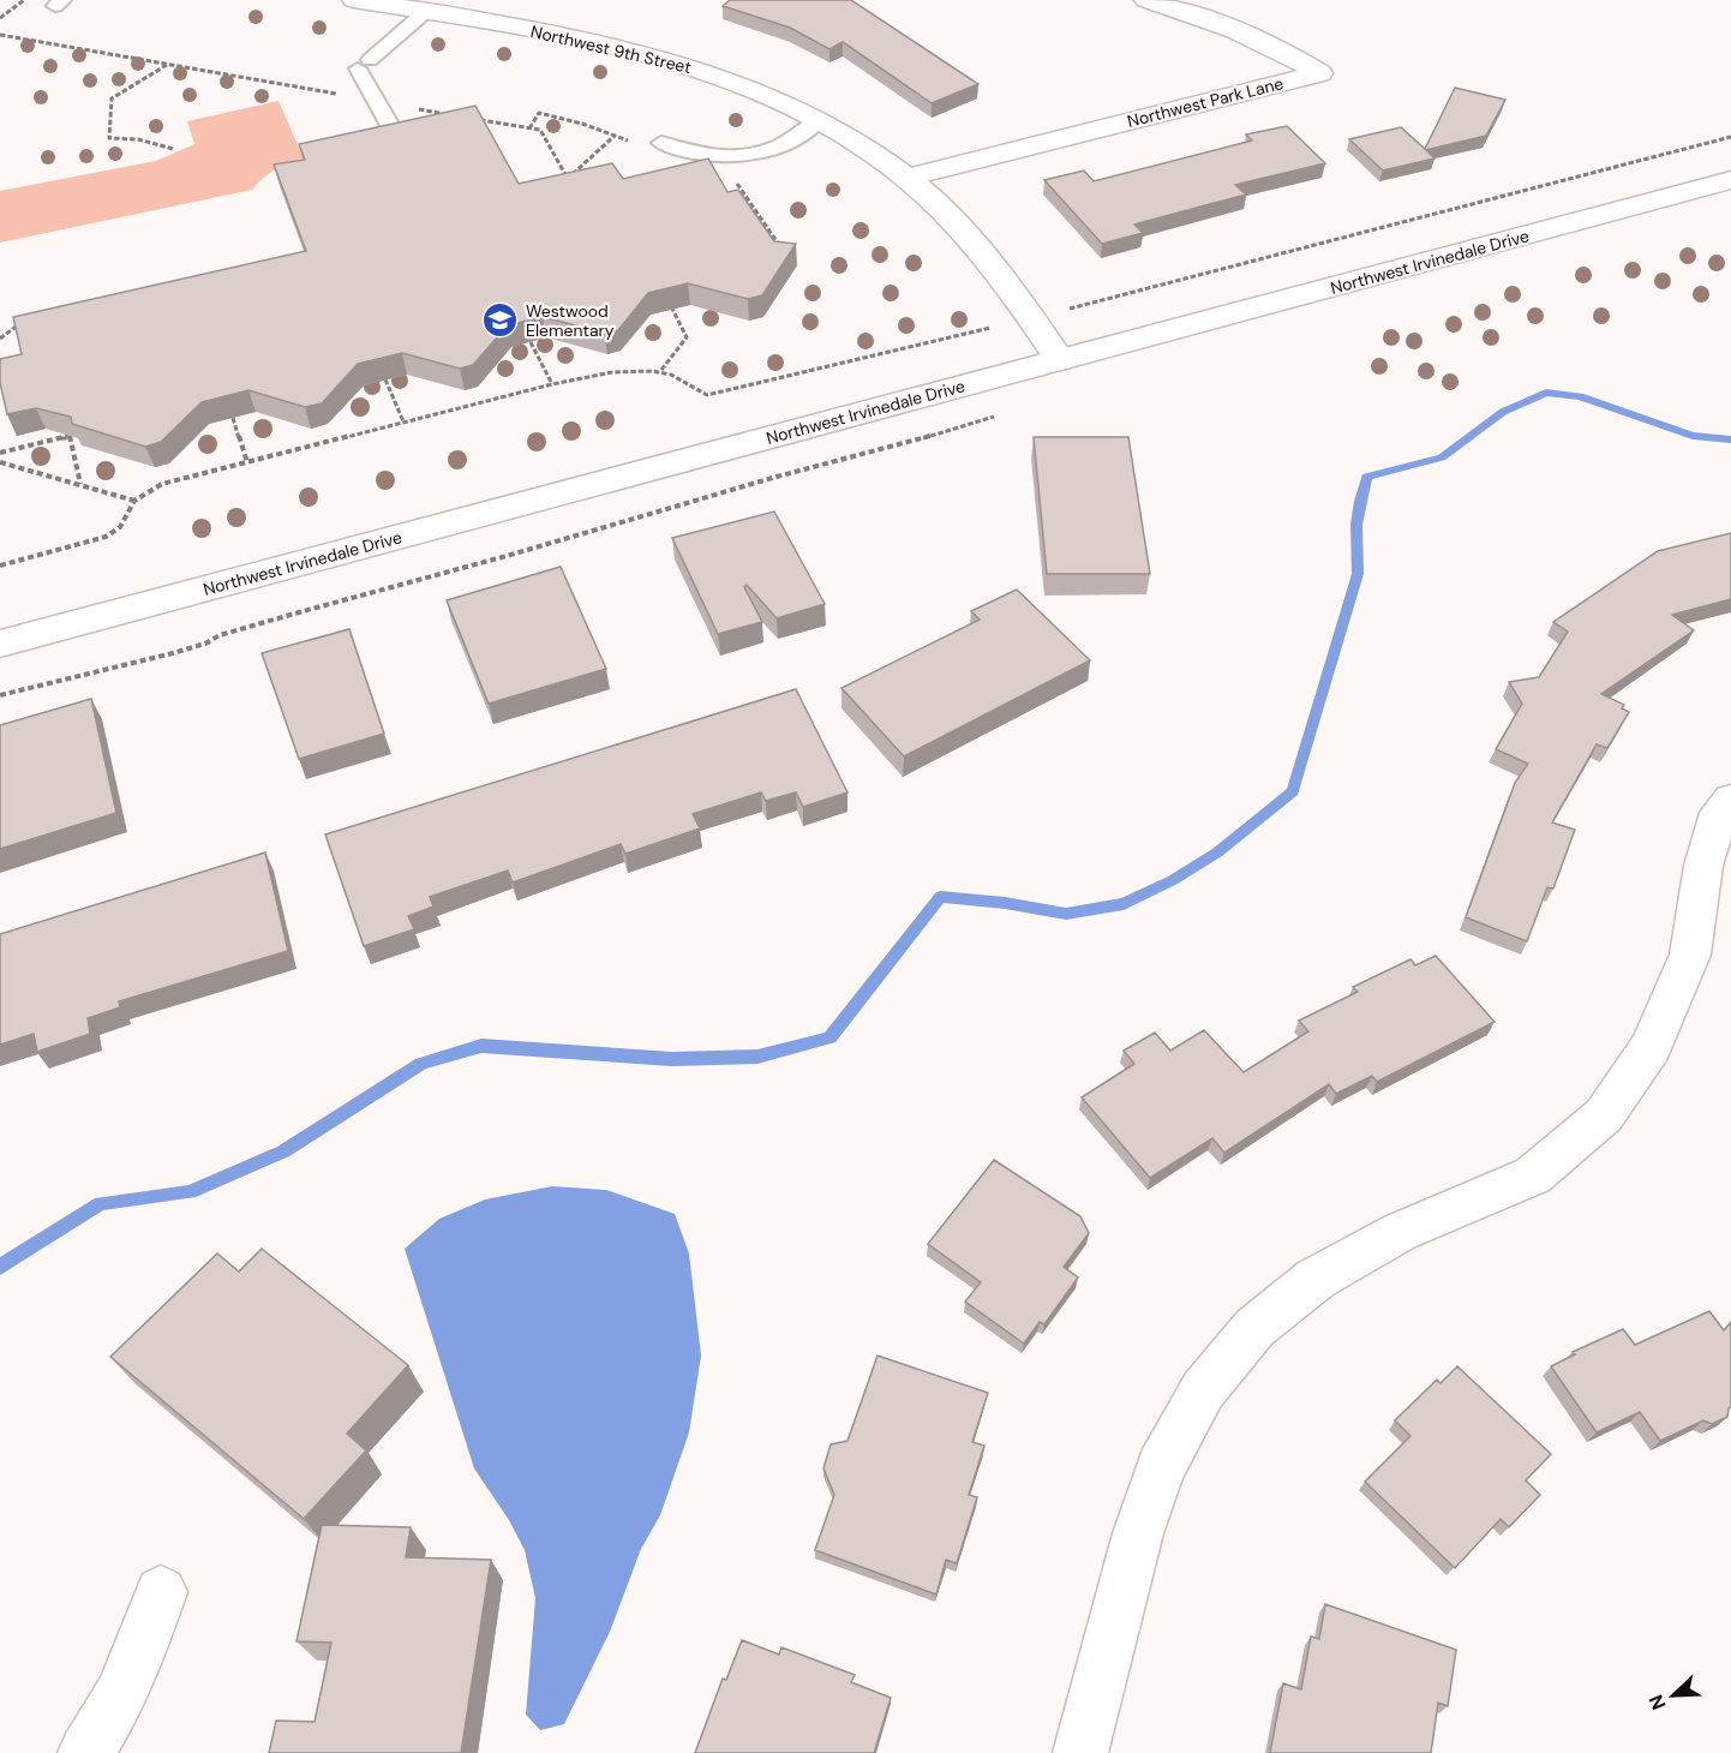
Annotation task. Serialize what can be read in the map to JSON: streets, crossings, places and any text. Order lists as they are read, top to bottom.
{
  "streets": {
    "street": ["Northwest 9th Street", "Northwest Park Lane", "Northwest Irvinedale Drive"]
  },
  "crossings": [
    ["Northwest 9th Street", "Northwest Park Lane"],
    ["Northwest 9th Street", "Northwest Irvinedale Drive"]
  ],
  "places": {
    "school or university": ["Westwood Elementary"]
  },
  "north": "bottom left"
}
